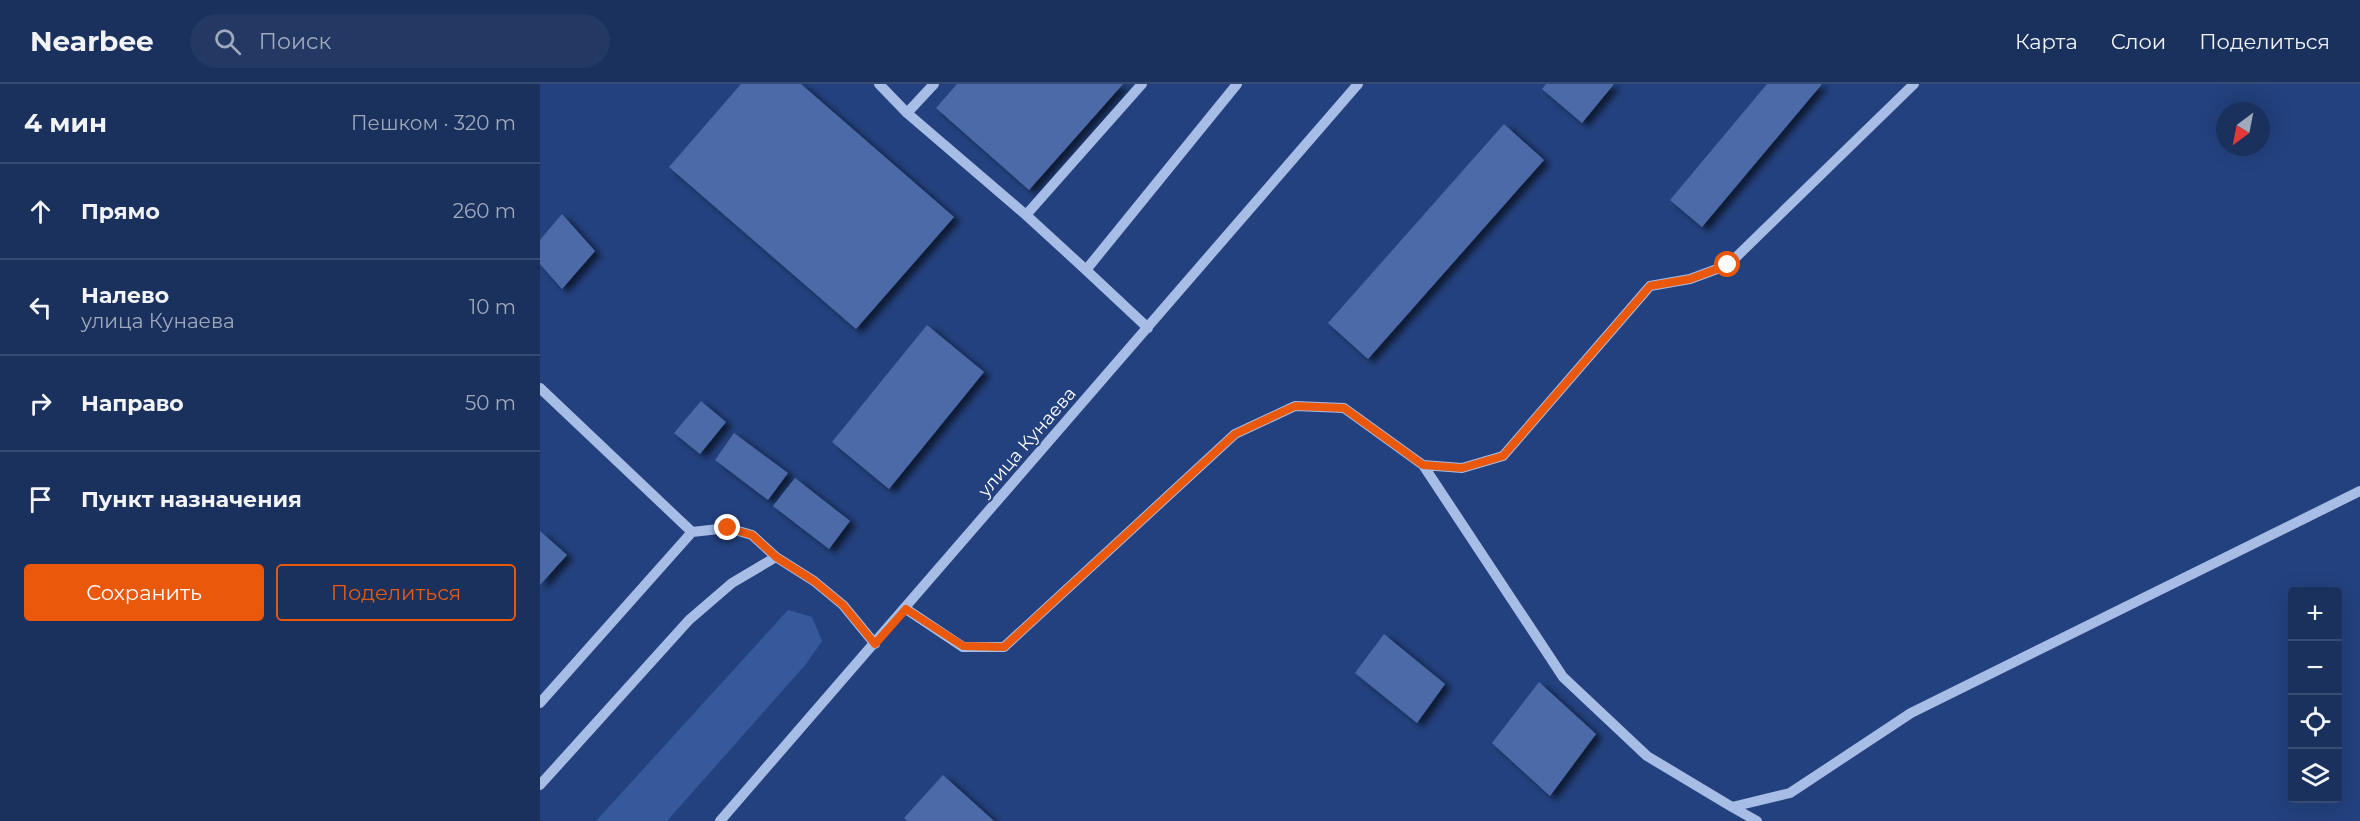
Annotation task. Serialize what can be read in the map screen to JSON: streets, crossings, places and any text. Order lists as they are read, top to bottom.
{
  "streets": {
    "street": ["улица Кунаева"]
  },
  "north": "bottom left",
  "page": {
    "header": "Nearbee",
    "search": "Поиск",
    "nav": ["Карта", "Слои", "Поделиться"],
    "heading": ["4 мин", "Пешком · 320 m"],
    "list": [
      ["Прямо", "260 m"],
      ["Налево", "улица Кунаева", "10 m"],
      ["Направо", "50 m"],
      "Пункт назначения"
    ],
    "buttons": ["Сохранить", "Поделиться"],
    "map_buttons": ["+", "−"]
  }
}
